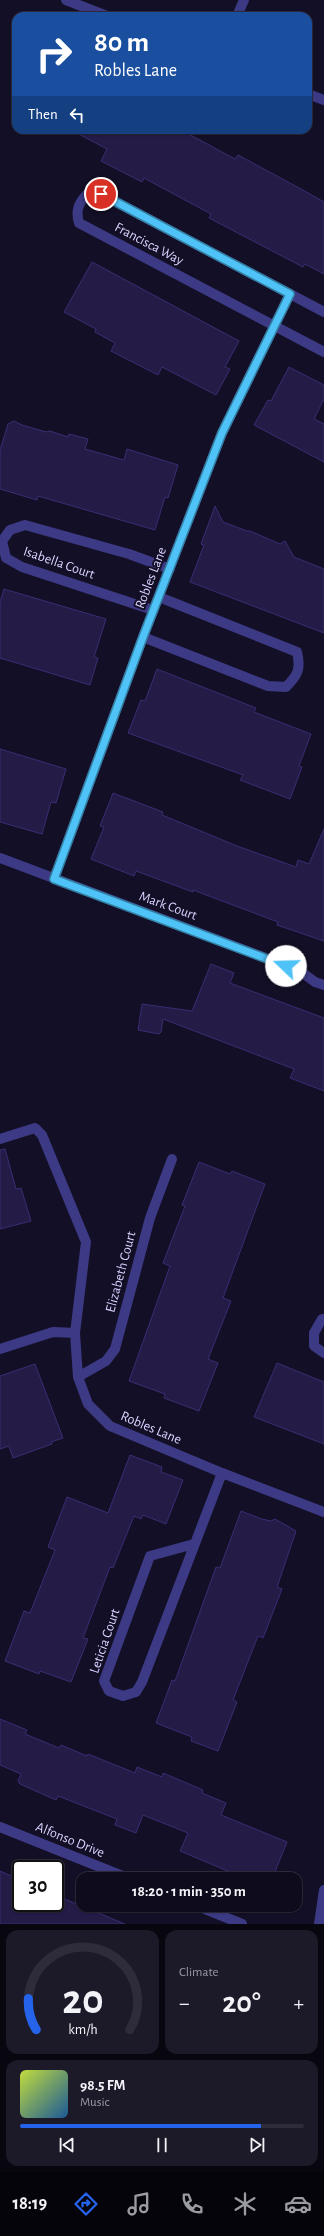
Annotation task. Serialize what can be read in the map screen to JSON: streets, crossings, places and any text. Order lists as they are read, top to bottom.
{
  "streets": {
    "street": [
      "Francisca Way",
      "Isabella Court",
      "Robles Lane",
      "Mark Court",
      "Elizabeth Court",
      "Leticia Court",
      "Alfonso Drive"
    ]
  },
  "crossings": [
    ["Francisca Way", "Robles Lane"],
    ["Isabella Court", "Robles Lane"],
    ["Robles Lane", "Mark Court"],
    ["Robles Lane", "Elizabeth Court"],
    ["Robles Lane", "Leticia Court"]
  ],
  "page": {
    "turn": ["80 m", "Robles Lane"],
    "then": "Then",
    "limit": "30",
    "trip": "18:20 · 1 min · 350 m",
    "tile": "Climate",
    "heat": ["−", "20°", "+"],
    "song": ["98.5 FM", "Music"],
    "tabs": "18:19",
    "gauge": ["20", "km/h"]
  }
}
